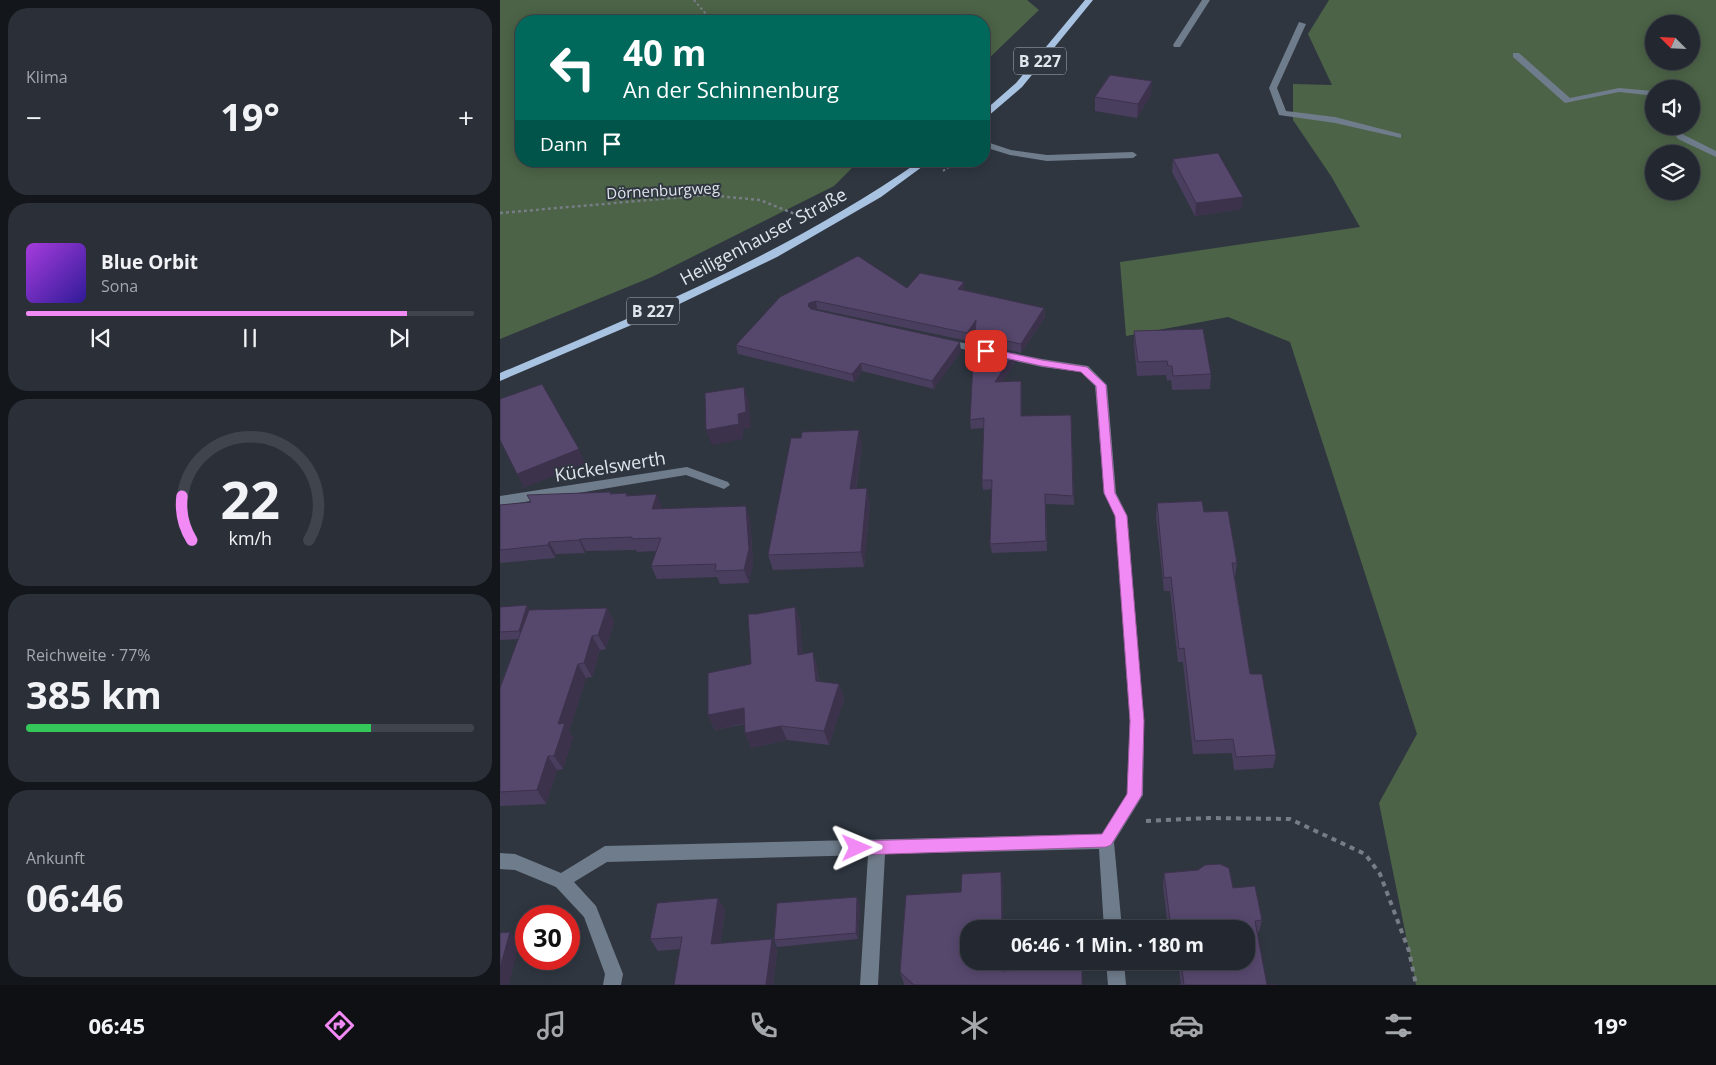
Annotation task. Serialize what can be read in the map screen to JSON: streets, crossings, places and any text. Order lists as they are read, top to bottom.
{
  "streets": {
    "main road": ["B 227", "Heiligenhauser Straße"],
    "street": ["Kückelswerth"],
    "path": ["Dörnenburgweg"]
  },
  "crossings": [
    ["Dörnenburgweg", "Heiligenhauser Straße"]
  ],
  "north": "top left",
  "page": {
    "tile": [
      "Klima",
      ["Reichweite · 77%", "385 km"],
      ["Ankunft", "06:46"]
    ],
    "turn": ["40 m", "An der Schinnenburg"],
    "heat": ["−", "19°", "+"],
    "then": "Dann",
    "song": ["Blue Orbit", "Sona"],
    "limit": "30",
    "trip": "06:46 · 1 Min. · 180 m",
    "tabs": ["06:45", "19°"],
    "gauge": ["22", "km/h"]
  }
}
